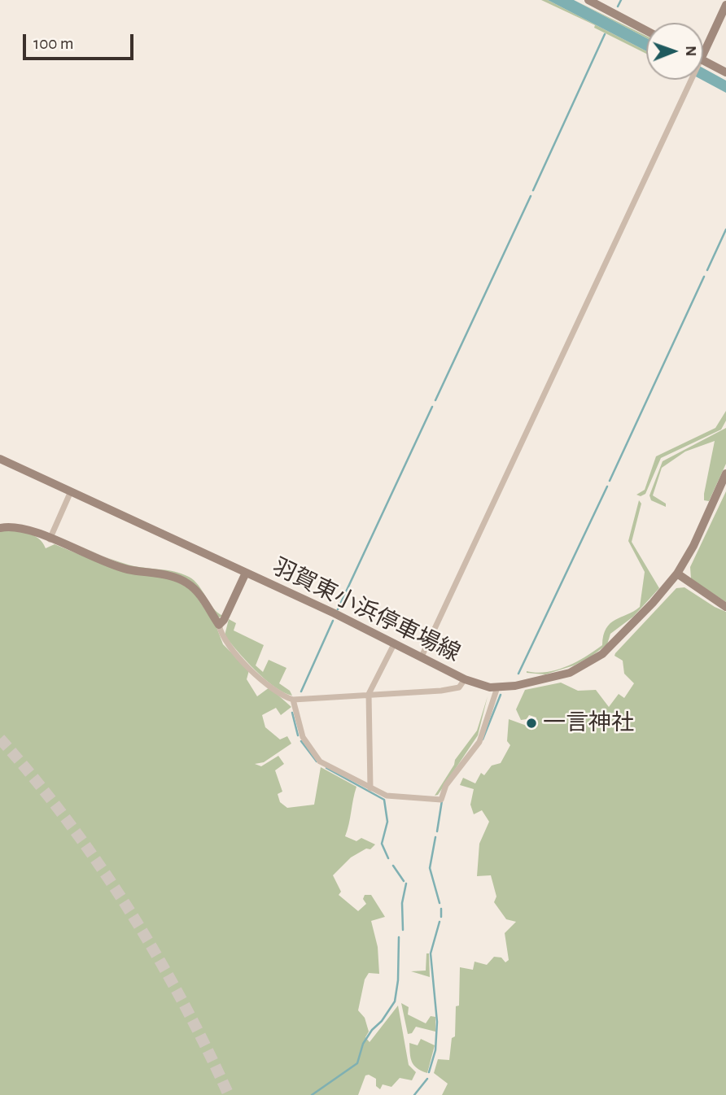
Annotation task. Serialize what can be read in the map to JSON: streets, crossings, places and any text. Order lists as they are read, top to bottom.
{
  "streets": {
    "main road": ["羽賀東小浜停車場線"]
  },
  "places": ["一言神社"],
  "scale_bar": "100 m",
  "north": "right"
}
